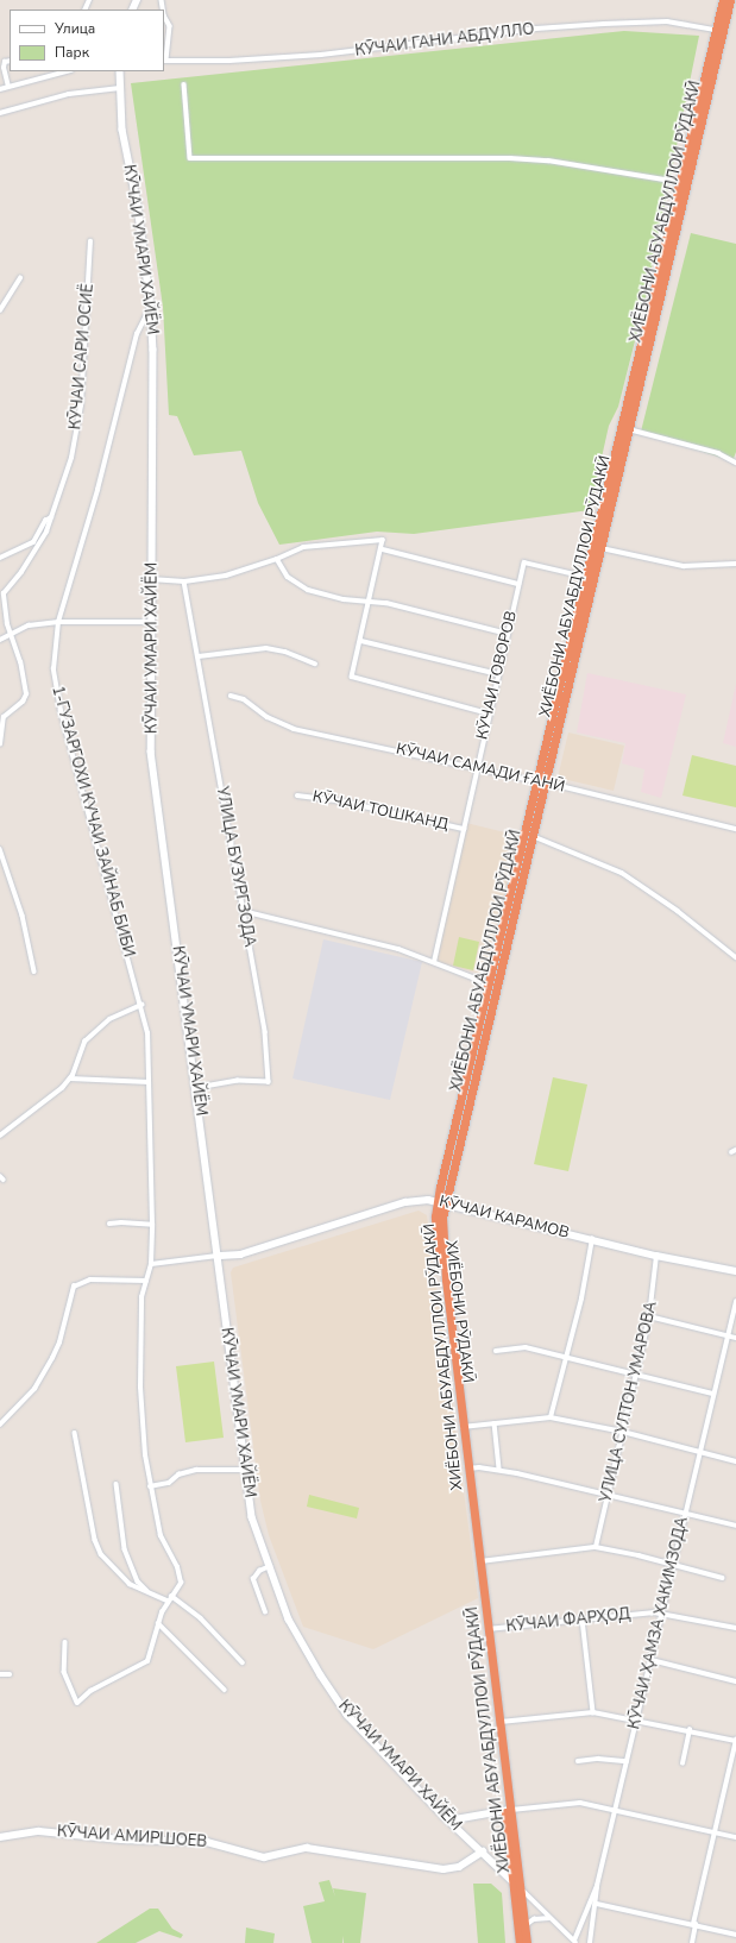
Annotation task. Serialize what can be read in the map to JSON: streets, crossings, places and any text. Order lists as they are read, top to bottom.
{
  "streets": {
    "highway": ["ХИЁБОНИ АБУАБДУЛЛОИ РӮДАКӢ"],
    "main road": ["КӮЧАИ УМАРИ ХАЙЁМ", "КӮЧАИ КАРАМОВ", "КӮЧАИ АМИРШОЕВ"],
    "street": [
      "КӮЧАИ ГАНИ АБДУЛЛО",
      "КӮЧАИ САРИ ОСИЁ",
      "КӮЧАИ ГОВОРОВ",
      "КӮЧАИ САМАДИ ҒАНӢ",
      "КӮЧАИ ТОШКАНД",
      "1-ГУЗАРГОХИ КУЧАИ ЗАЙНАБ БИБИ",
      "УЛИЦА БУЗУРГЗОДА",
      "УЛИЦА СУЛТОН УМАРОВА",
      "КӮЧАИ ФАРҲОД",
      "КӮЧАИ ҲАМЗА ХАКИМЗОДА"
    ]
  },
  "crossings": [
    ["ХИЁБОНИ АБУАБДУЛЛОИ РӮДАКӢ", "КӮЧАИ УМАРИ ХАЙЁМ"],
    ["ХИЁБОНИ АБУАБДУЛЛОИ РӮДАКӢ", "КӮЧАИ САМАДИ ҒАНӢ"],
    ["ХИЁБОНИ АБУАБДУЛЛОИ РӮДАКӢ", "КӮЧАИ КАРАМОВ"],
    ["ХИЁБОНИ АБУАБДУЛЛОИ РӮДАКӢ", "КӮЧАИ ФАРҲОД"],
    ["КӮЧАИ УМАРИ ХАЙЁМ", "1-ГУЗАРГОХИ КУЧАИ ЗАЙНАБ БИБИ"],
    ["КӮЧАИ УМАРИ ХАЙЁМ", "УЛИЦА БУЗУРГЗОДА"],
    ["КӮЧАИ УМАРИ ХАЙЁМ", "КӮЧАИ КАРАМОВ"],
    ["КӮЧАИ УМАРИ ХАЙЁМ", "КӮЧАИ АМИРШОЕВ"],
    ["КӮЧАИ ГОВОРОВ", "КӮЧАИ САМАДИ ҒАНӢ"],
    ["КӮЧАИ ГОВОРОВ", "КӮЧАИ ТОШКАНД"],
    ["КӮЧАИ КАРАМОВ", "УЛИЦА СУЛТОН УМАРОВА"],
    ["КӮЧАИ ФАРҲОД", "КӮЧАИ ҲАМЗА ХАКИМЗОДА"]
  ],
  "legend": ["Улица", "Парк"]
}
